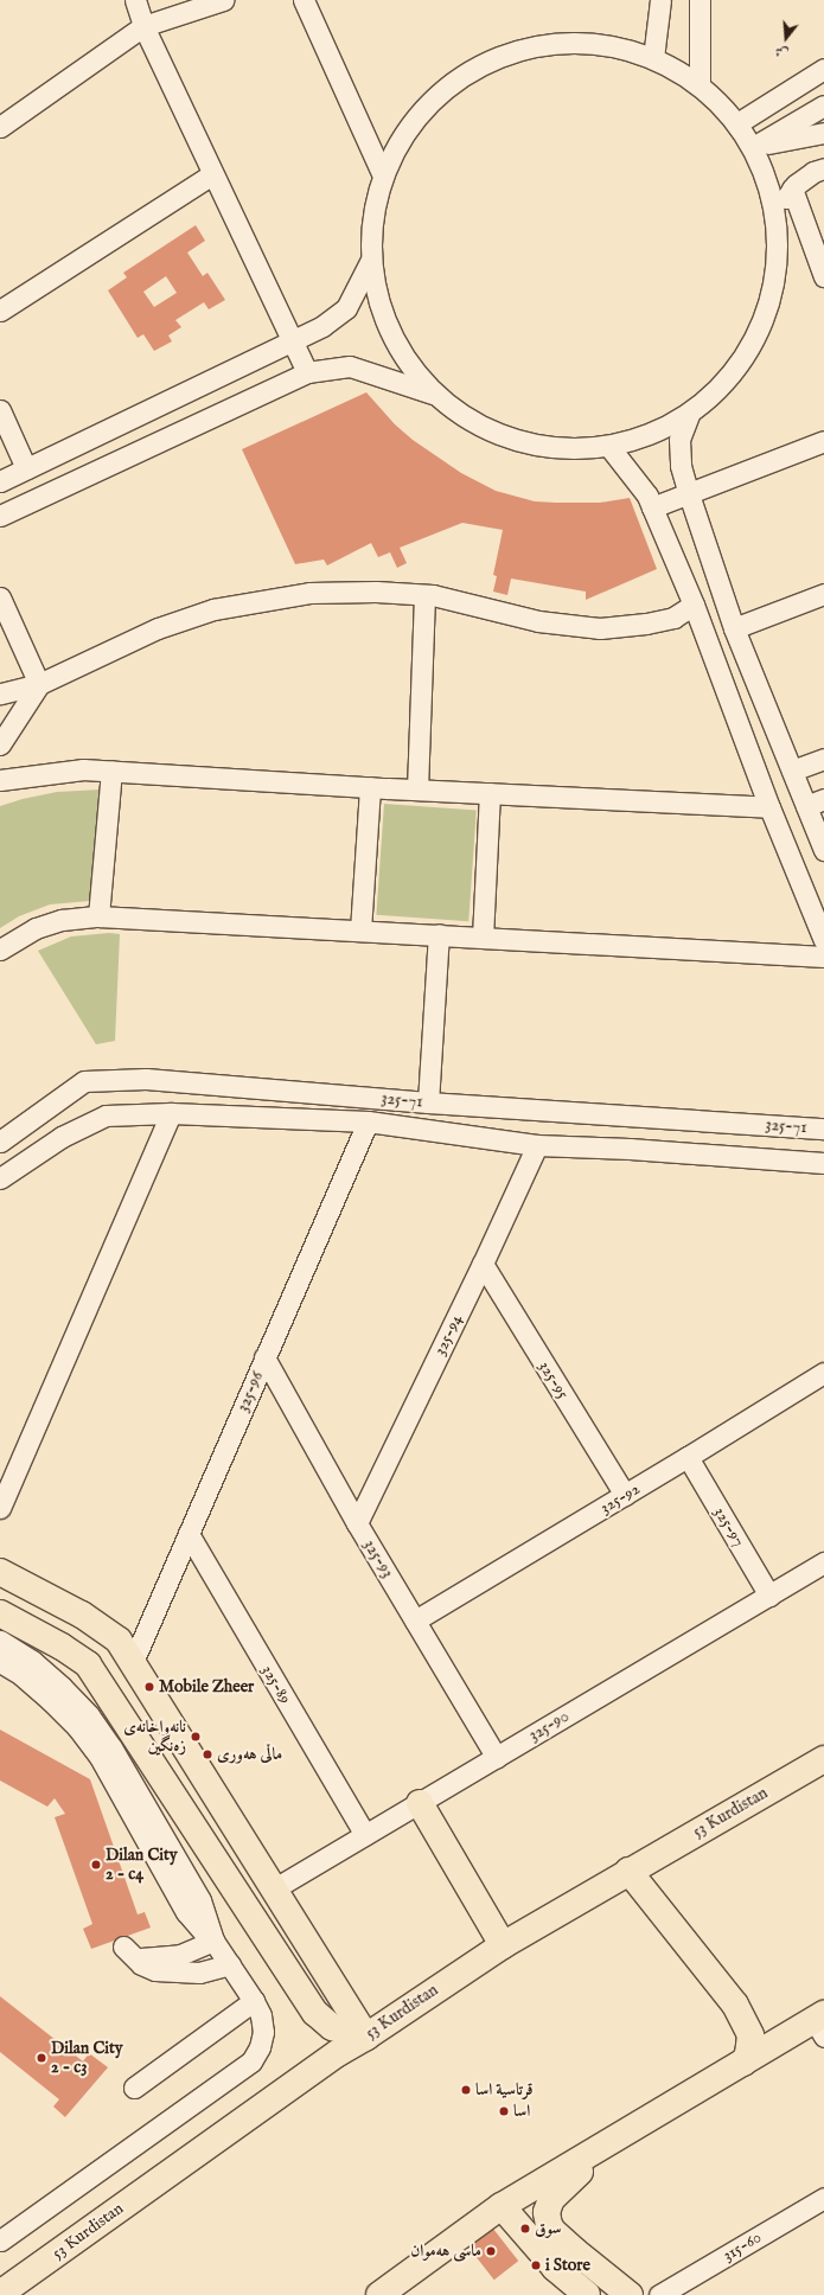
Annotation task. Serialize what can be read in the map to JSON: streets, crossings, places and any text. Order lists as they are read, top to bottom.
{
  "streets": {
    "main road": ["53 Kurdistan"],
    "street": [
      "325-71",
      "325-94",
      "325-95",
      "325-96",
      "325-92",
      "325-97",
      "325-93",
      "325-89",
      "325-90",
      "315-60"
    ]
  },
  "crossings": [
    ["325-71", "325-94"],
    ["325-71", "325-96"],
    ["325-94", "325-95"],
    ["325-94", "325-93"],
    ["325-95", "325-92"],
    ["325-96", "325-93"],
    ["325-96", "325-89"],
    ["325-92", "325-97"],
    ["325-92", "325-93"],
    ["325-97", "325-90"],
    ["325-93", "325-90"],
    ["325-89", "325-90"]
  ],
  "places": [
    "Mobile Zheer",
    "نانەواخانەی زەنگین",
    "ماڵی هەوری",
    "Dilan City 2 - c4",
    "Dilan City 2 - c3",
    "قرتاسیة اسا",
    "اسا",
    "سوق",
    "ماسی هەموان",
    "i Store"
  ],
  "north": "bottom"
}
